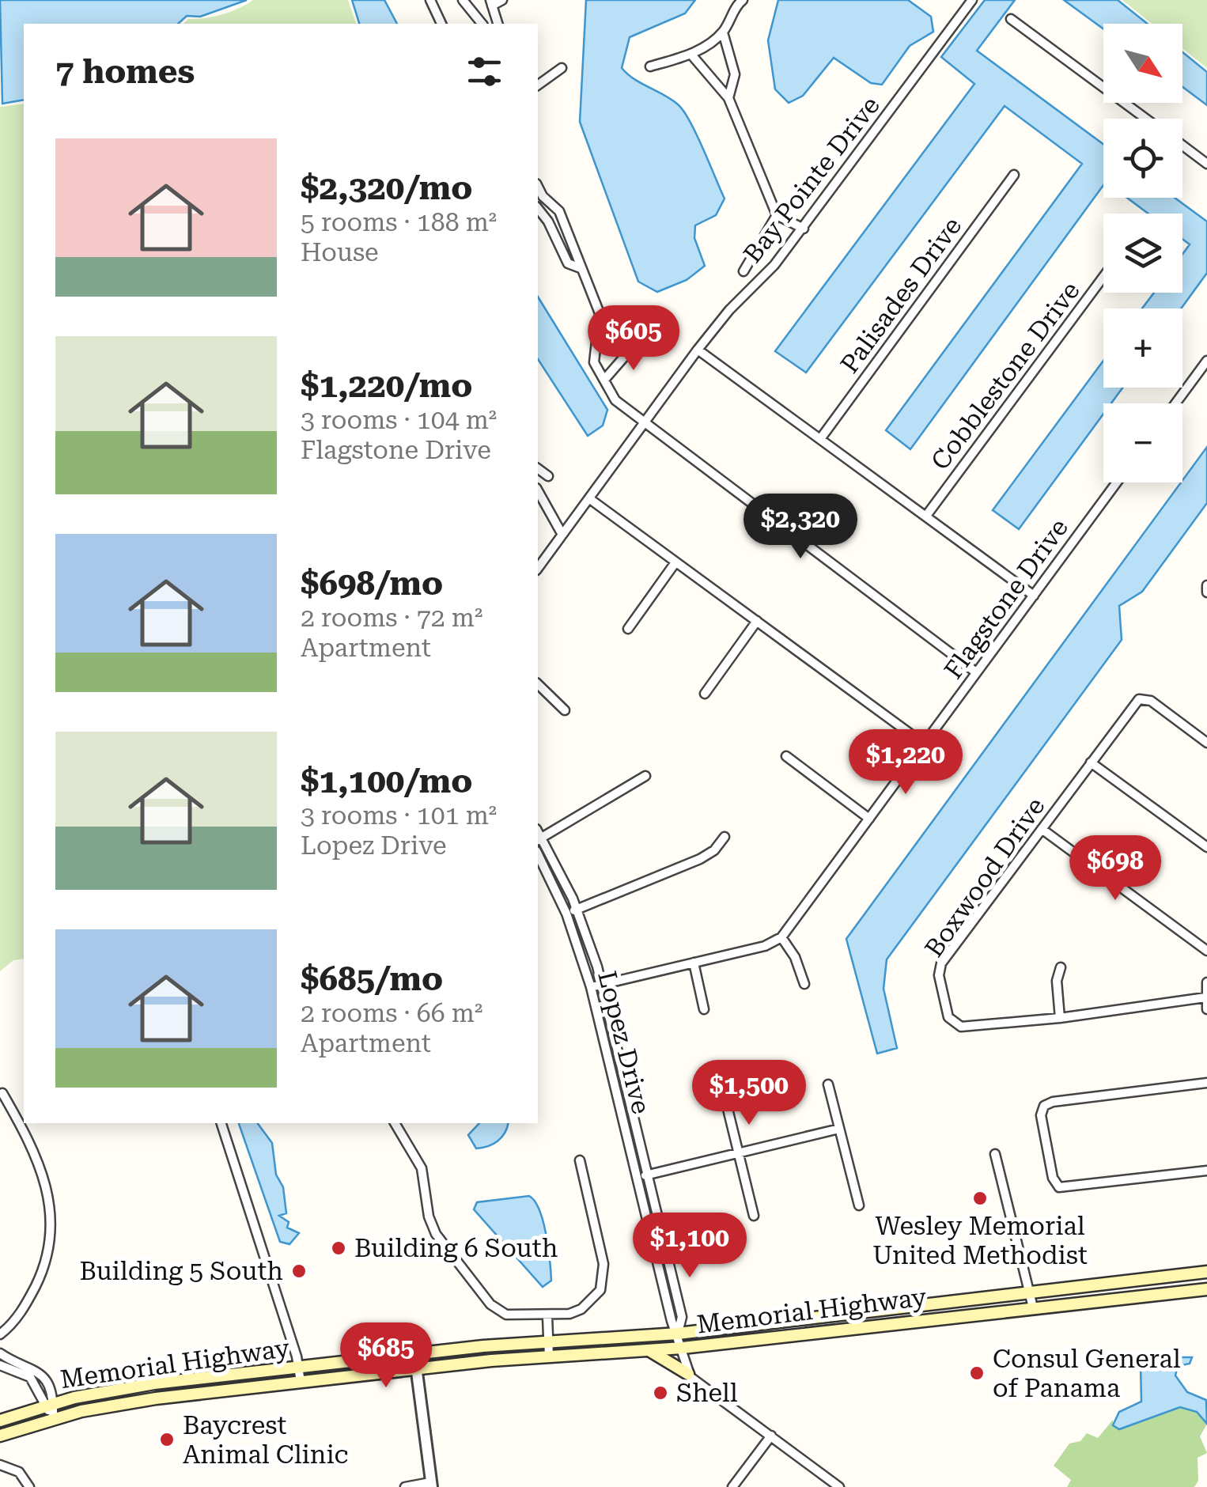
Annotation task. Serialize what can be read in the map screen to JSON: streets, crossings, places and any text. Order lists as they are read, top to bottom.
{
  "streets": {
    "main road": ["Memorial Highway"],
    "street": [
      "Bay Pointe Drive",
      "Palisades Drive",
      "Cobblestone Drive",
      "Flagstone Drive",
      "Boxwood Drive",
      "Lopez Drive"
    ]
  },
  "crossings": [
    ["Lopez Drive", "Memorial Highway"]
  ],
  "places": [
    "Wesley Memorial United Methodist",
    "Building 6 South",
    "Building 5 South",
    "Consul General of Panama",
    "Shell",
    "Baycrest Animal Clinic"
  ],
  "north": "bottom right",
  "page": {
    "map_buttons": ["+", "−"],
    "heading": "7 homes",
    "list": [
      {
        "name": "$2,320/mo",
        "note": "5 rooms · 188 m² · House"
      },
      {
        "name": "$1,220/mo",
        "note": "3 rooms · 104 m² · Flagstone Drive"
      },
      {
        "name": "$698/mo",
        "note": "2 rooms · 72 m² · Apartment"
      },
      {
        "name": "$1,100/mo",
        "note": "3 rooms · 101 m² · Lopez Drive"
      },
      {
        "name": "$685/mo",
        "note": "2 rooms · 66 m² · Apartment"
      }
    ],
    "price": [
      "$605",
      "$2,320",
      "$1,220",
      "$698",
      "$1,500",
      "$1,100",
      "$685"
    ]
  }
}
